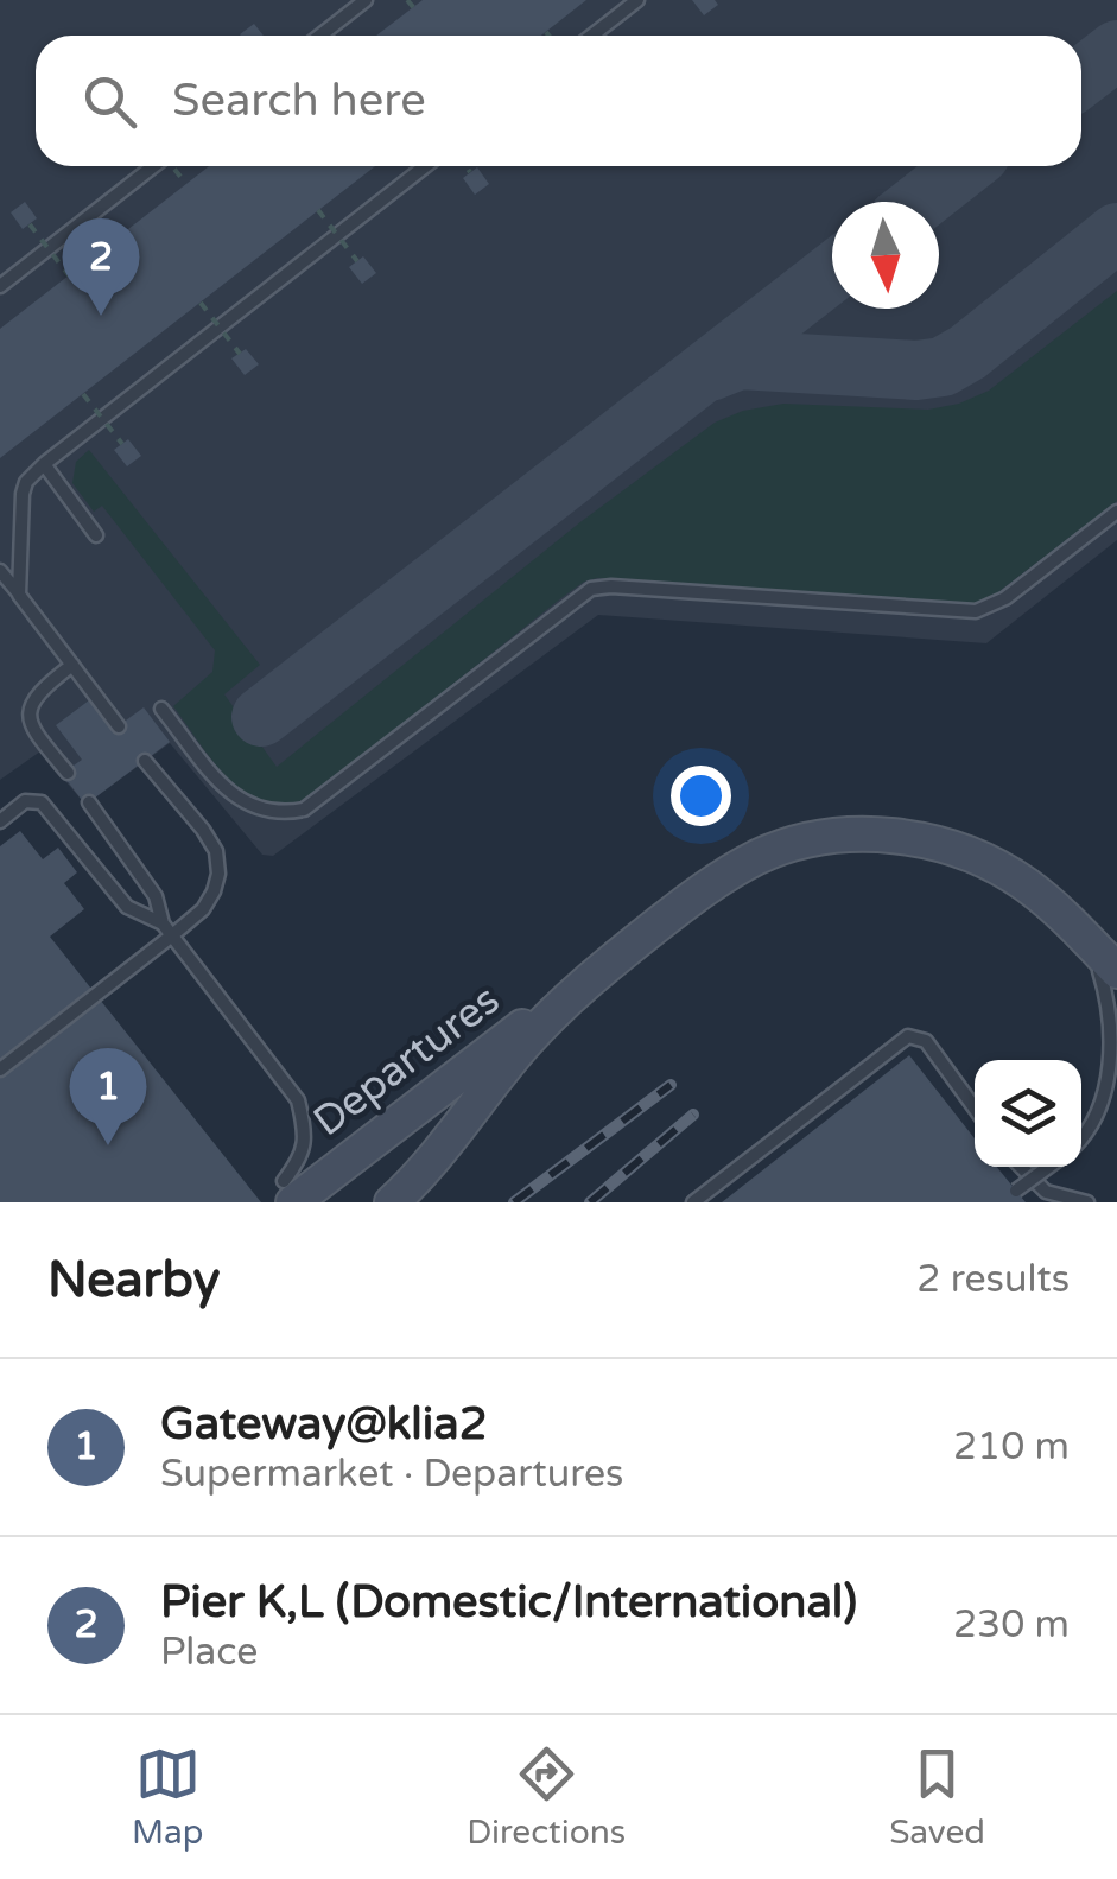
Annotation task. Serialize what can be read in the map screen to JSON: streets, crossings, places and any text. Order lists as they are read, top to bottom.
{
  "streets": {
    "main road": ["Departures"]
  },
  "north": "bottom",
  "page": {
    "search": "Search here",
    "pins": ["2", "1"],
    "heading": ["Nearby", "2 results"],
    "list": [
      {
        "mark": "1",
        "name": "Gateway@klia2",
        "note": "Supermarket · Departures",
        "value": "210 m"
      },
      {
        "mark": "2",
        "name": "Pier K,L (Domestic/International)",
        "note": "Place",
        "value": "230 m"
      }
    ],
    "nav": ["Map", "Directions", "Saved"]
  }
}
